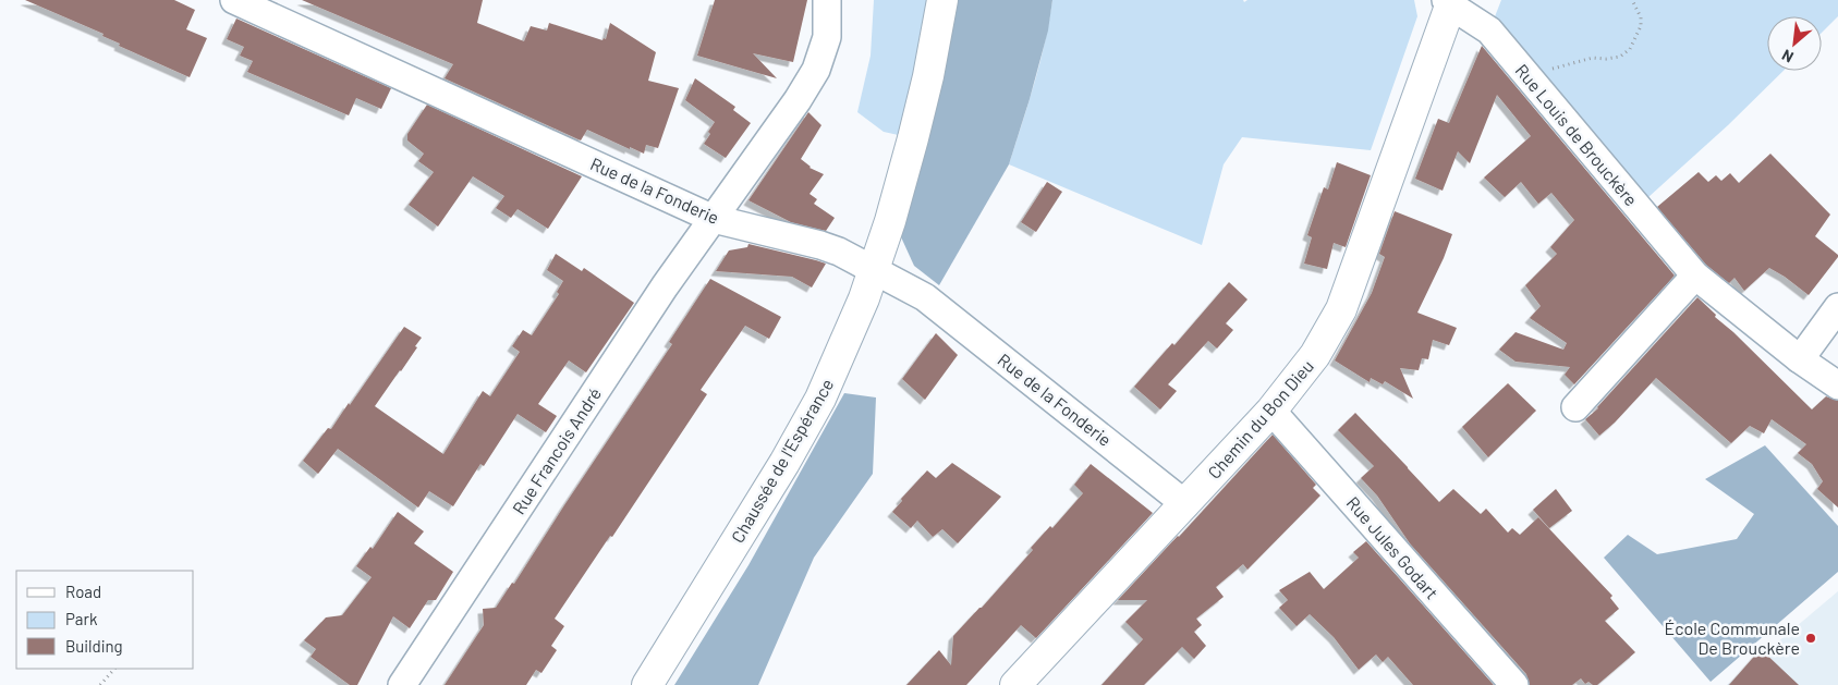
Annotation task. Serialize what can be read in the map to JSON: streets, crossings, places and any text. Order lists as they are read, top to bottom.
{
  "streets": {
    "street": [
      "Rue Louis de Brouckère",
      "Rue de la Fonderie",
      "Chemin du Bon Dieu",
      "Rue Francois André",
      "Chaussée de l'Espérance",
      "Rue Jules Godart"
    ]
  },
  "crossings": [
    ["Rue Louis de Brouckère", "Chemin du Bon Dieu"],
    ["Rue de la Fonderie", "Chemin du Bon Dieu"],
    ["Rue de la Fonderie", "Rue Francois André"],
    ["Rue de la Fonderie", "Chaussée de l'Espérance"],
    ["Chemin du Bon Dieu", "Rue Jules Godart"]
  ],
  "places": ["École Communale De Brouckère"],
  "legend": ["Road", "Park", "Building"],
  "north": "bottom left"
}
